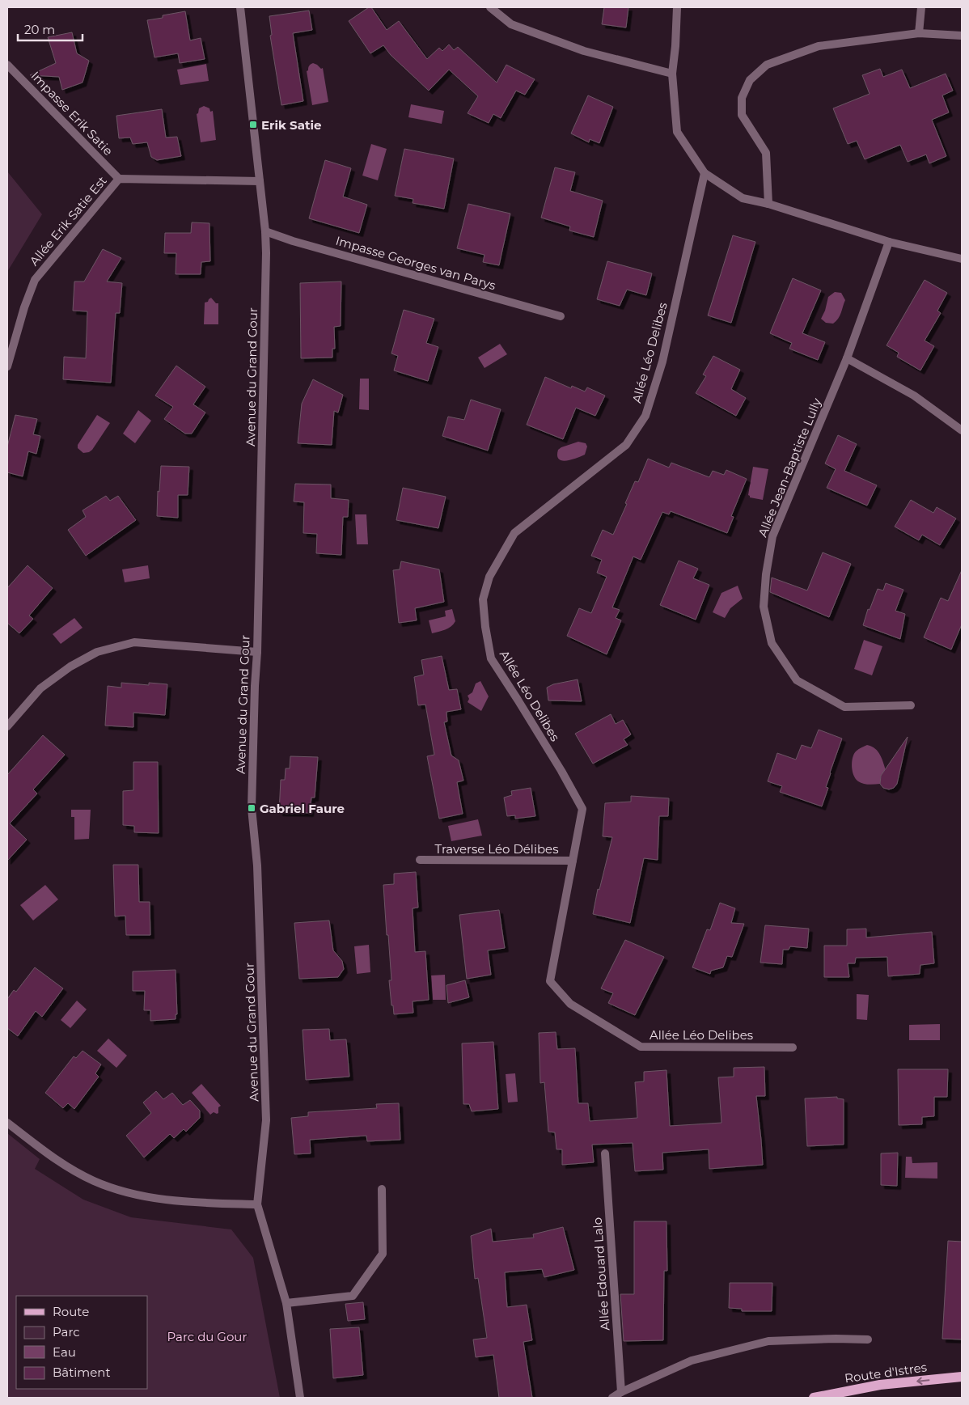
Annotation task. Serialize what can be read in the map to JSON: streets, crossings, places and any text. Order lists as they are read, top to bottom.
{
  "streets": {
    "main road": ["Route d'Istres"],
    "street": [
      "Impasse Erik Satie",
      "Allée Erik Satie Est",
      "Impasse Georges van Parys",
      "Allée Léo Delibes",
      "Avenue du Grand Gour",
      "Allée Jean-Baptiste Lully",
      "Traverse Léo Délibes",
      "Allée Edouard Lalo"
    ]
  },
  "crossings": [
    ["Impasse Erik Satie", "Allée Erik Satie Est"],
    ["Allée Erik Satie Est", "Avenue du Grand Gour"],
    ["Impasse Georges van Parys", "Avenue du Grand Gour"],
    ["Allée Léo Delibes", "Traverse Léo Délibes"]
  ],
  "one_way": ["Route d'Istres"],
  "parks": ["Parc du Gour"],
  "places": {
    "transit": ["Erik Satie", "Gabriel Faure"]
  },
  "legend": [
    "Route",
    "Parc",
    "Eau",
    "Bâtiment"
  ],
  "scale_bar": "20 m"
}
